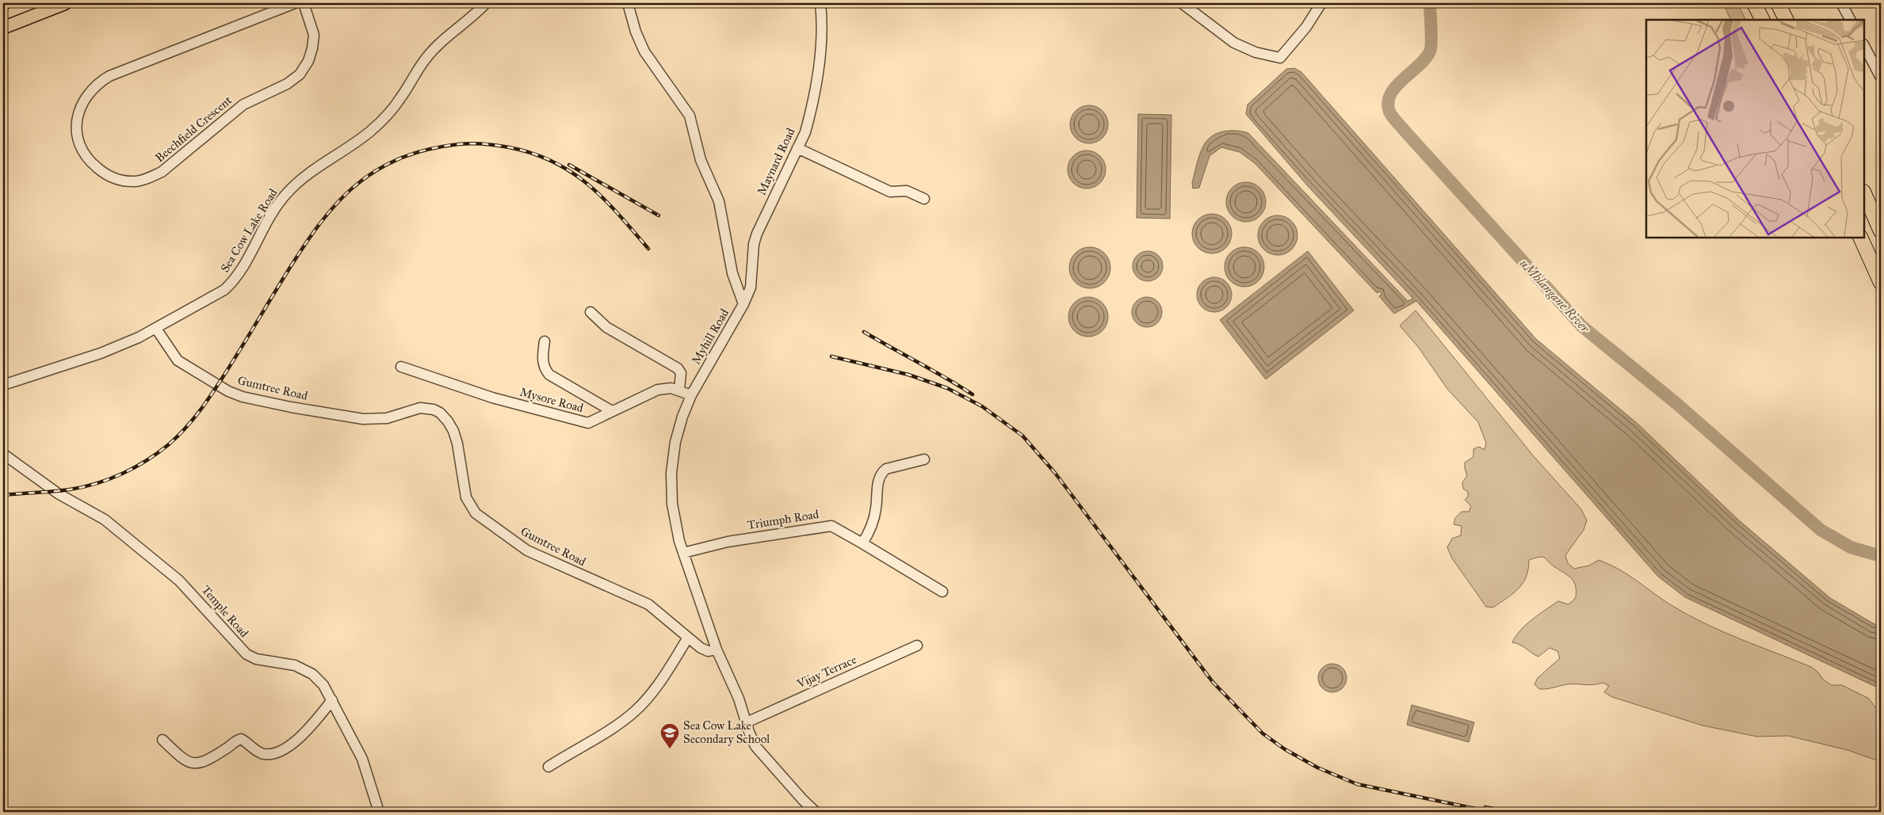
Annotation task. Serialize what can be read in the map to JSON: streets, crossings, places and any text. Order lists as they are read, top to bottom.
{
  "streets": {
    "street": [
      "Beechfield Crescent",
      "Maynard Road",
      "Sea Cow Lake Road",
      "Myhill Road",
      "Gumtree Road",
      "Mysore Road",
      "Triumph Road",
      "Temple Road",
      "Vijay Terrace"
    ]
  },
  "crossings": [
    ["Maynard Road", "Myhill Road"],
    ["Sea Cow Lake Road", "Gumtree Road"],
    ["Myhill Road", "Gumtree Road"],
    ["Myhill Road", "Mysore Road"],
    ["Myhill Road", "Triumph Road"]
  ],
  "water": ["uMhlangane River"],
  "places": {
    "school or university": ["Sea Cow Lake Secondary School"]
  }
}
